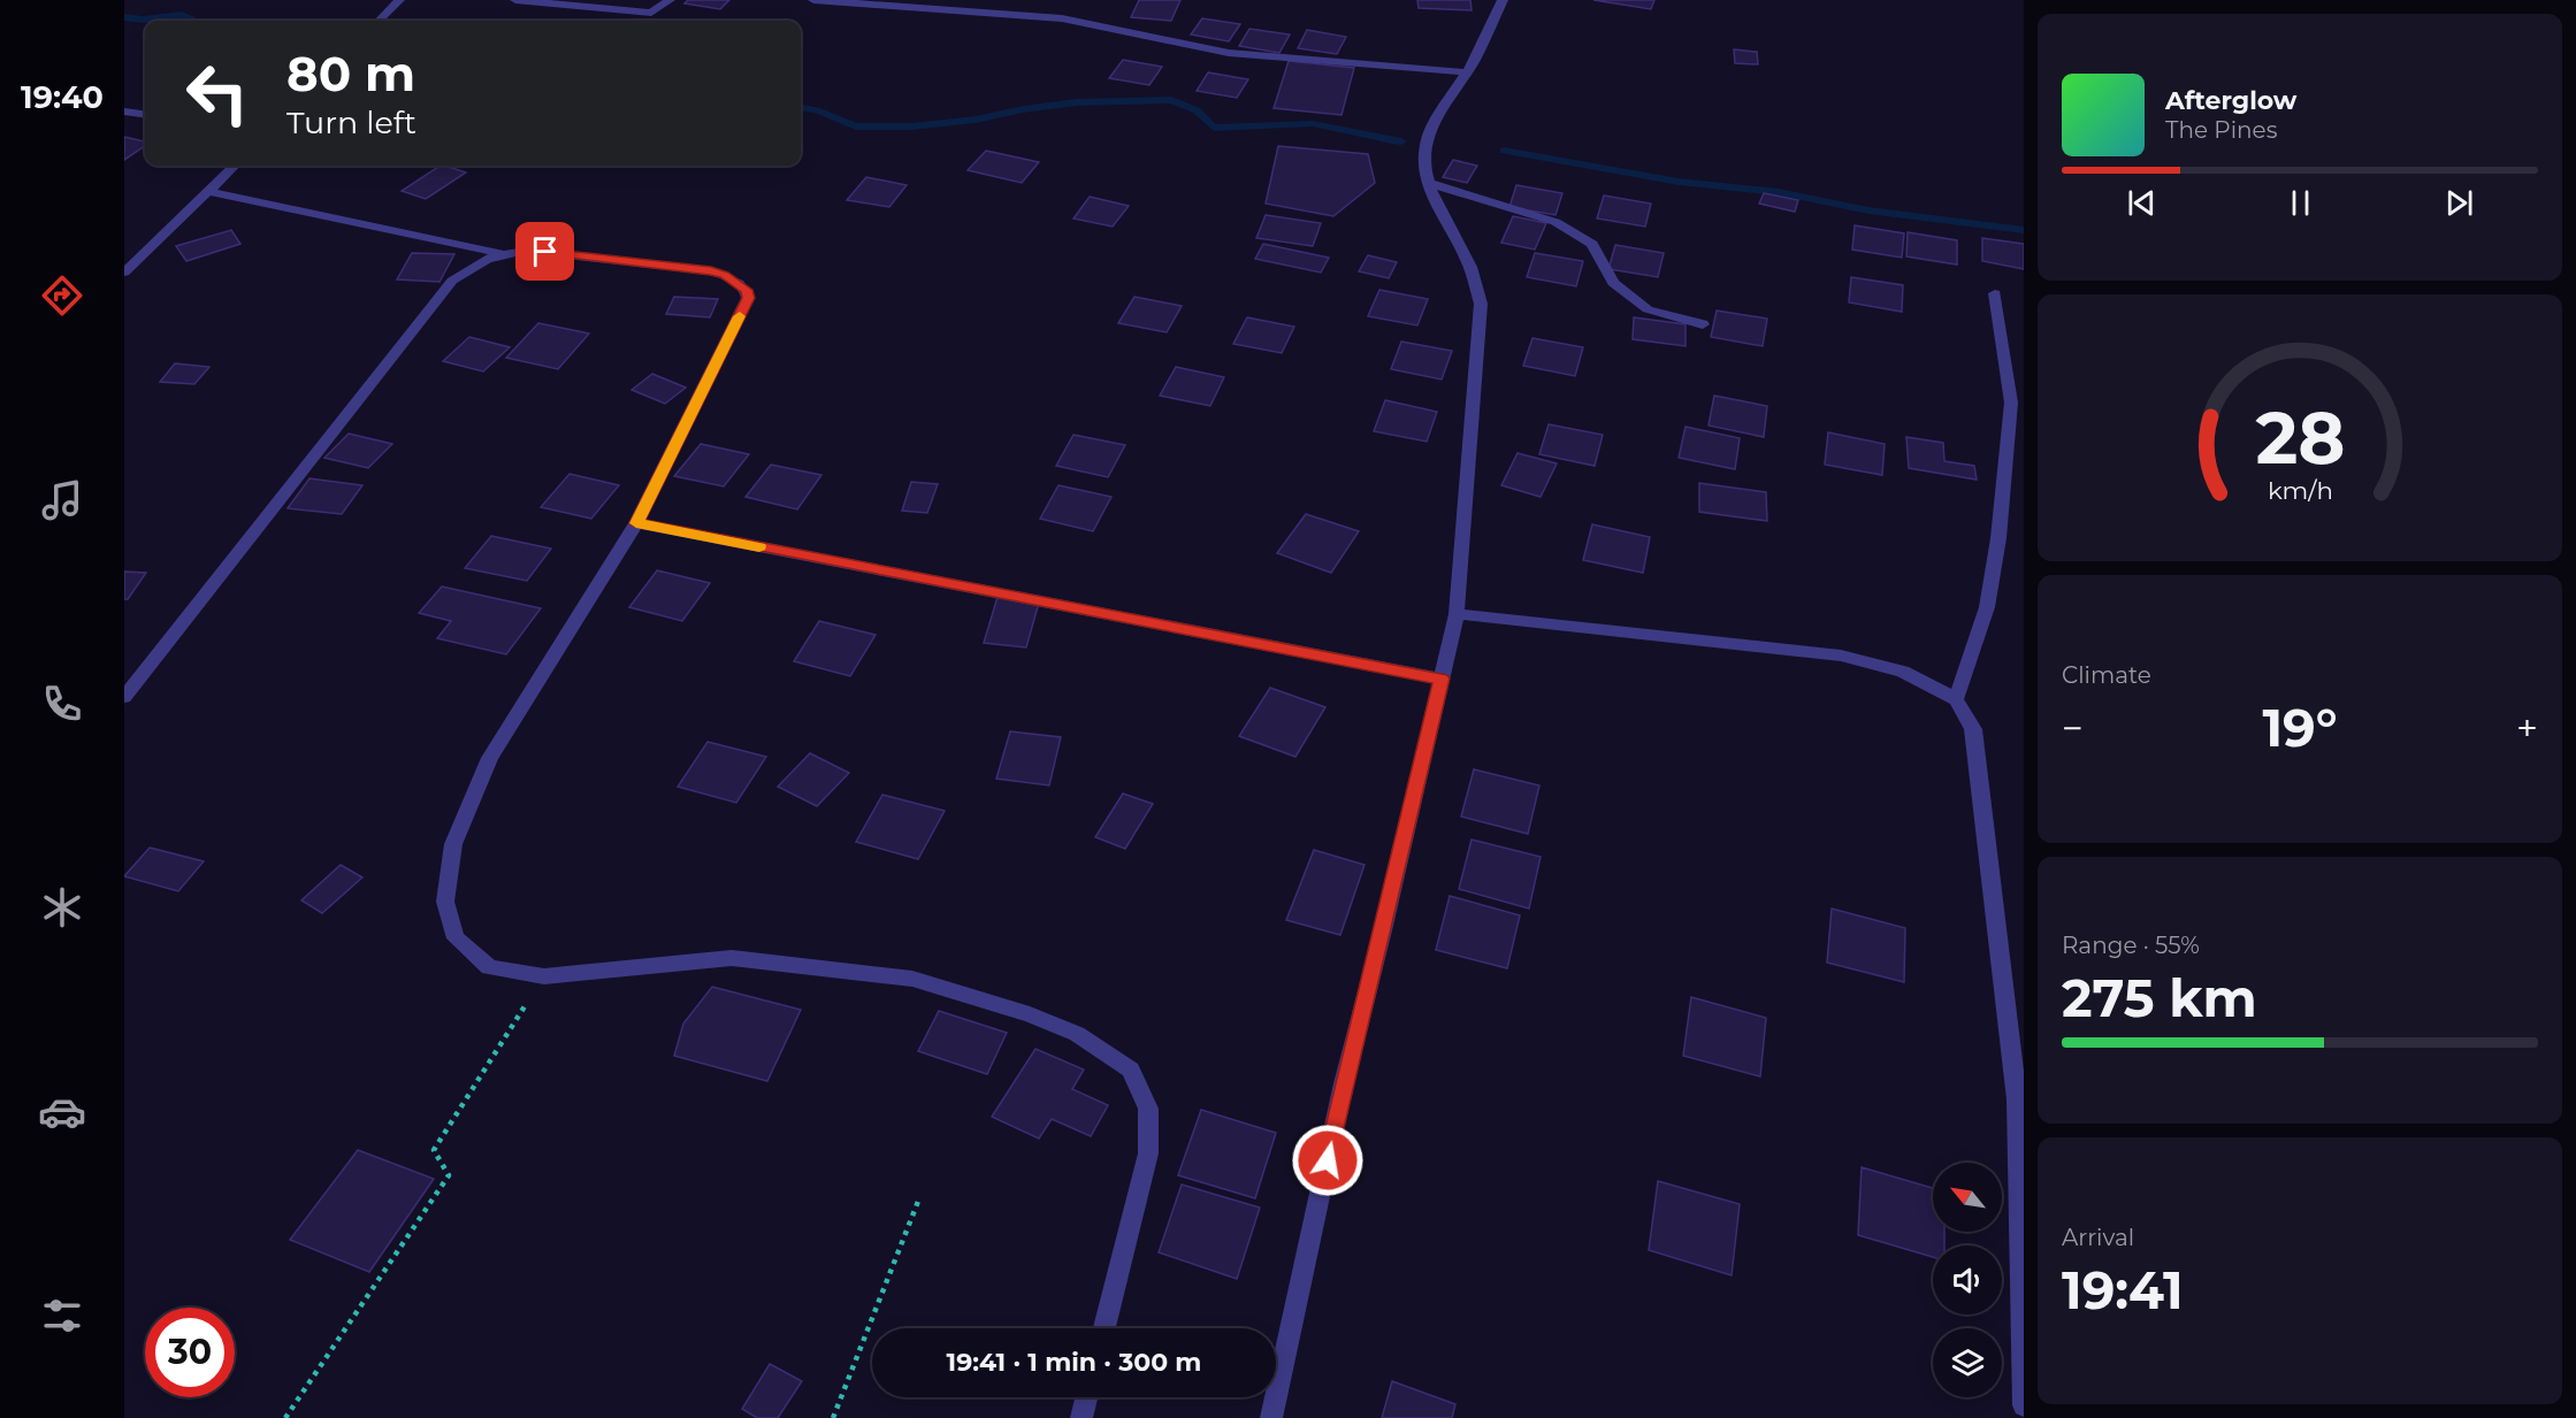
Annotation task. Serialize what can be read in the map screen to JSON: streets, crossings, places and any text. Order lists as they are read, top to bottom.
{
  "north": "top left",
  "page": {
    "tabs": "19:40",
    "turn": ["80 m", "Turn left"],
    "song": ["Afterglow", "The Pines"],
    "tile": [
      "Climate",
      ["Range · 55%", "275 km"],
      ["Arrival", "19:41"]
    ],
    "heat": ["−", "19°", "+"],
    "limit": "30",
    "trip": "19:41 · 1 min · 300 m",
    "gauge": ["28", "km/h"]
  }
}
